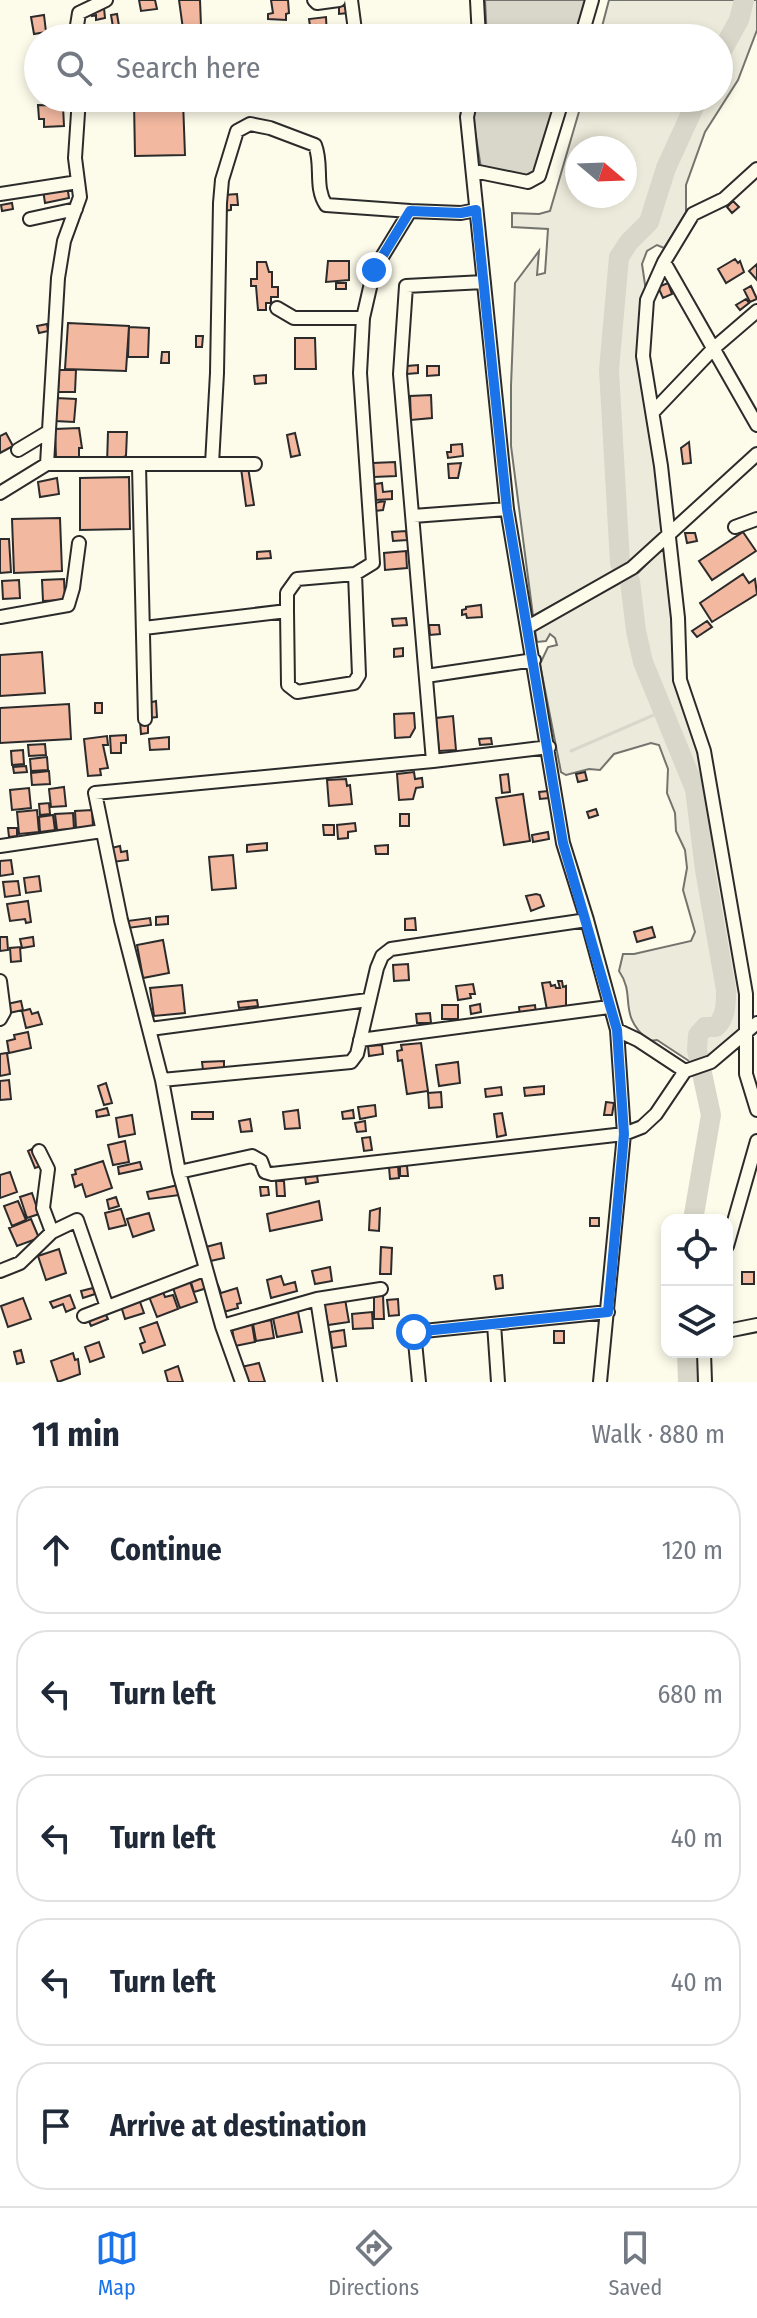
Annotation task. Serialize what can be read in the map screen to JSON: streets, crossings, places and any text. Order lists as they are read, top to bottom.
{
  "north": "right",
  "page": {
    "search": "Search here",
    "heading": ["11 min", "Walk · 880 m"],
    "list": [
      ["Continue", "120 m"],
      ["Turn left", "680 m"],
      ["Turn left", "40 m"],
      ["Turn left", "40 m"],
      "Arrive at destination"
    ],
    "nav": ["Map", "Directions", "Saved"]
  }
}
